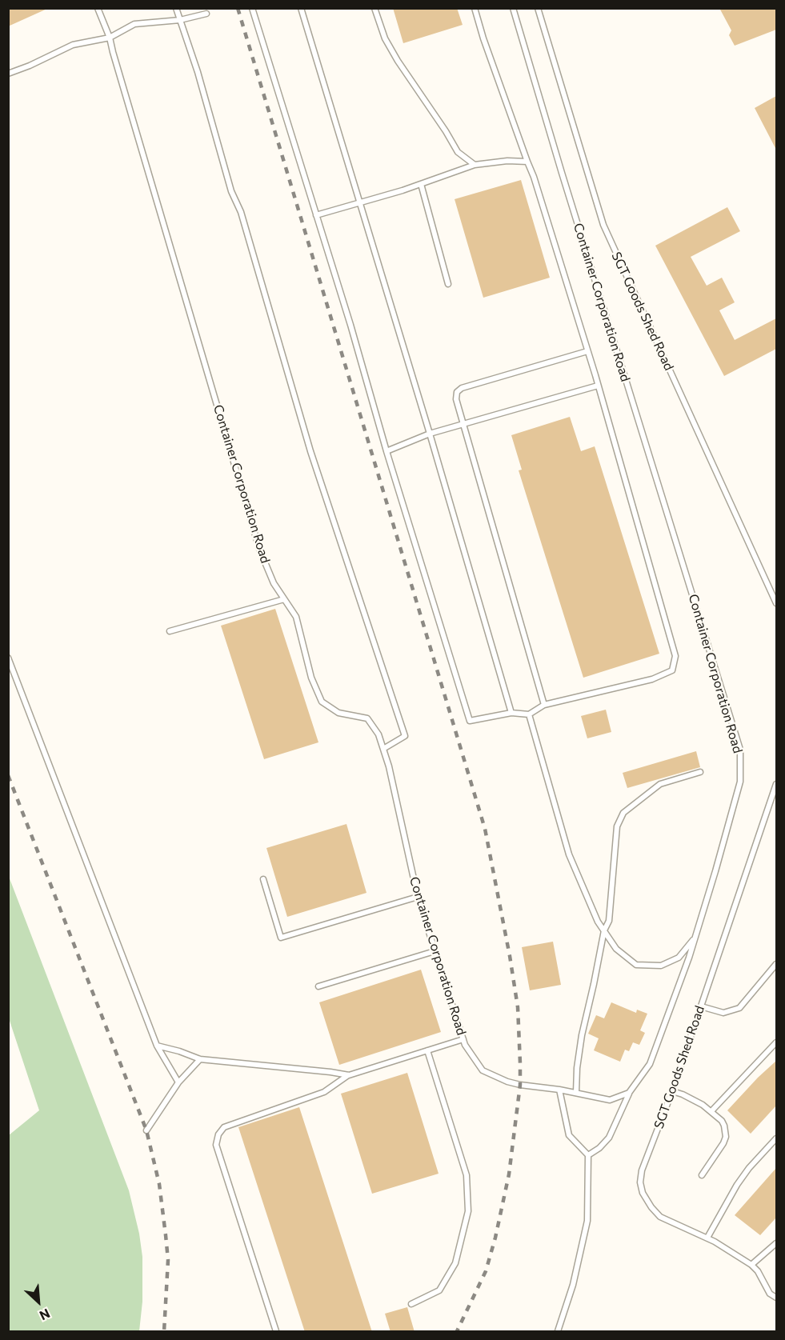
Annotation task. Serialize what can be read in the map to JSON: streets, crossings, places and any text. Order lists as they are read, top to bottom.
{
  "streets": {
    "lane": ["Container Corporation Road", "SGT Goods Shed Road"]
  },
  "north": "bottom right"
}
